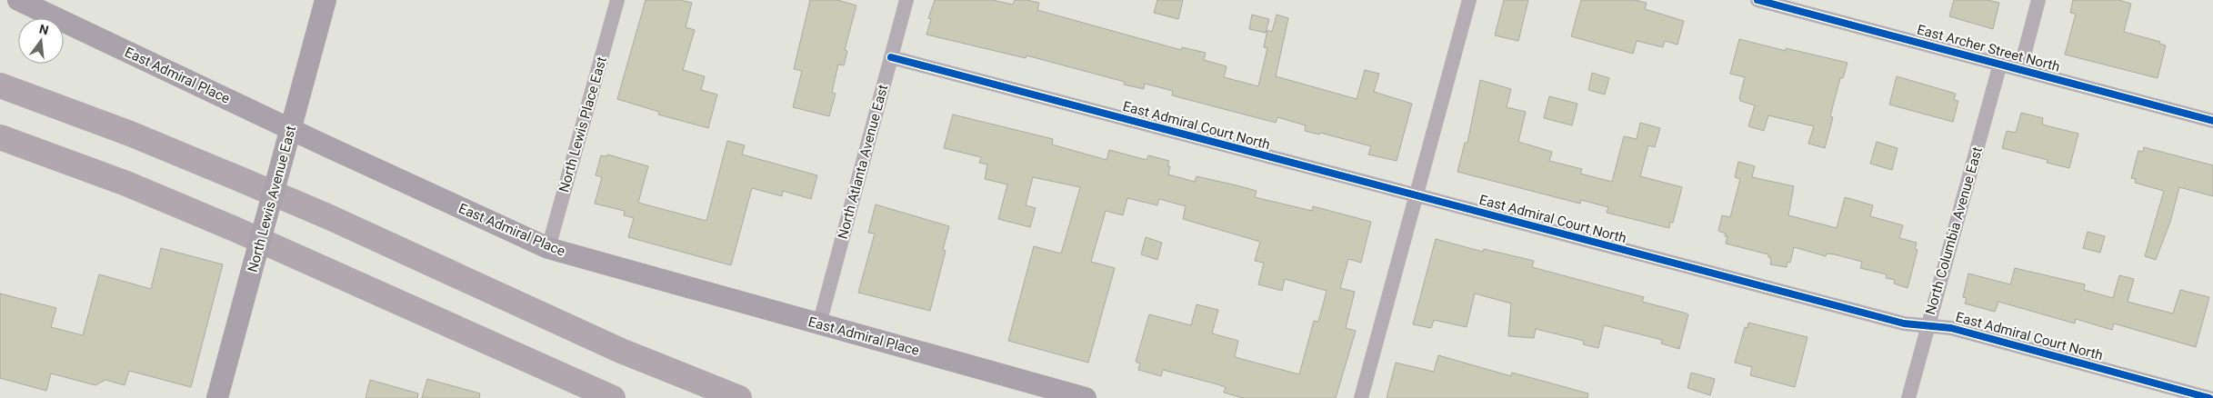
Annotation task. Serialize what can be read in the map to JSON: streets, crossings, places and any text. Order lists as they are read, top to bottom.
{
  "streets": {
    "main road": ["East Admiral Place", "North Lewis Avenue East"],
    "street": [
      "East Archer Street North",
      "North Lewis Place East",
      "East Admiral Court North",
      "North Atlanta Avenue East",
      "North Columbia Avenue East"
    ]
  },
  "crossings": [
    ["East Archer Street North", "North Columbia Avenue East"],
    ["East Admiral Place", "North Lewis Place East"],
    ["East Admiral Place", "North Atlanta Avenue East"],
    ["East Admiral Place", "North Lewis Avenue East"],
    ["East Admiral Court North", "North Atlanta Avenue East"],
    ["East Admiral Court North", "North Columbia Avenue East"]
  ],
  "north": "top"
}
